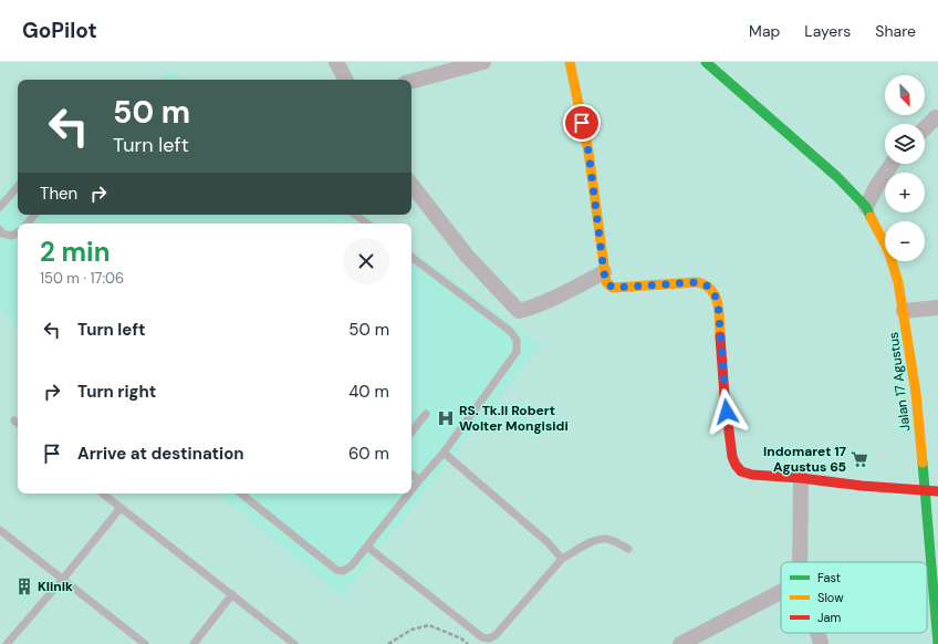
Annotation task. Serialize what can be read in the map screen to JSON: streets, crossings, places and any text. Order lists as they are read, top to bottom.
{
  "streets": {
    "street": ["Jalan 17 Agustus"]
  },
  "places": {
    "hospital": ["RS. Tk.II Robert Wolter Mongisidi"],
    "supermarket": ["Indomaret 17 Agustus 65"],
    "building": ["Klinik"]
  },
  "legend": ["Fast", "Slow", "Jam"],
  "north": "bottom right",
  "page": {
    "header": "GoPilot",
    "nav": ["Map", "Layers", "Share"],
    "map_buttons": ["+", "−"],
    "turn": ["50 m", "Turn left"],
    "then": "Then",
    "heading": ["2 min", "150 m · 17:06"],
    "list": [
      {
        "name": "Turn left",
        "value": "50 m"
      },
      {
        "name": "Turn right",
        "value": "40 m"
      },
      {
        "name": "Arrive at destination",
        "value": "60 m"
      }
    ]
  }
}
